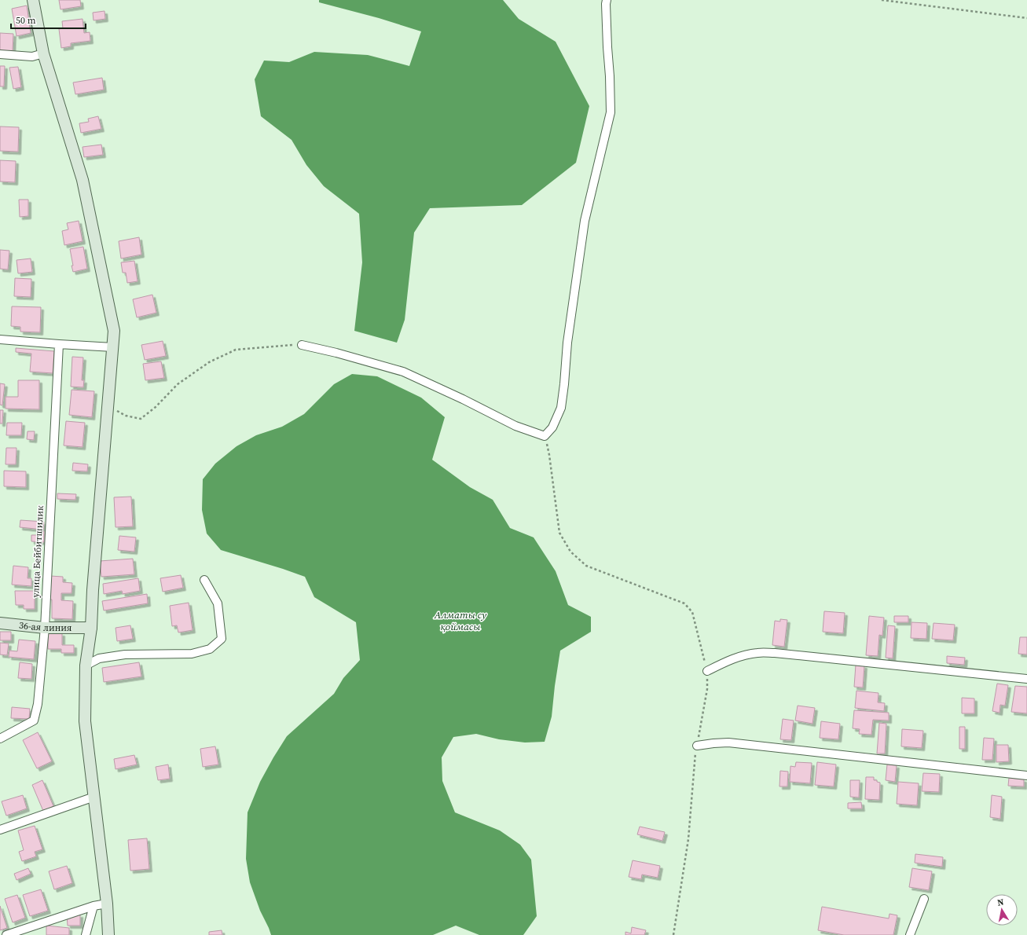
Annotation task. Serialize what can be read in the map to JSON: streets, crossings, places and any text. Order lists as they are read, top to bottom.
{
  "streets": {
    "street": ["улица Бейбитшилик", "36-ая линия"]
  },
  "crossings": [
    ["улица Бейбитшилик", "36-ая линия"]
  ],
  "water": ["Алматы су қоймасы"],
  "scale_bar": "50 m",
  "north": "top"
}
